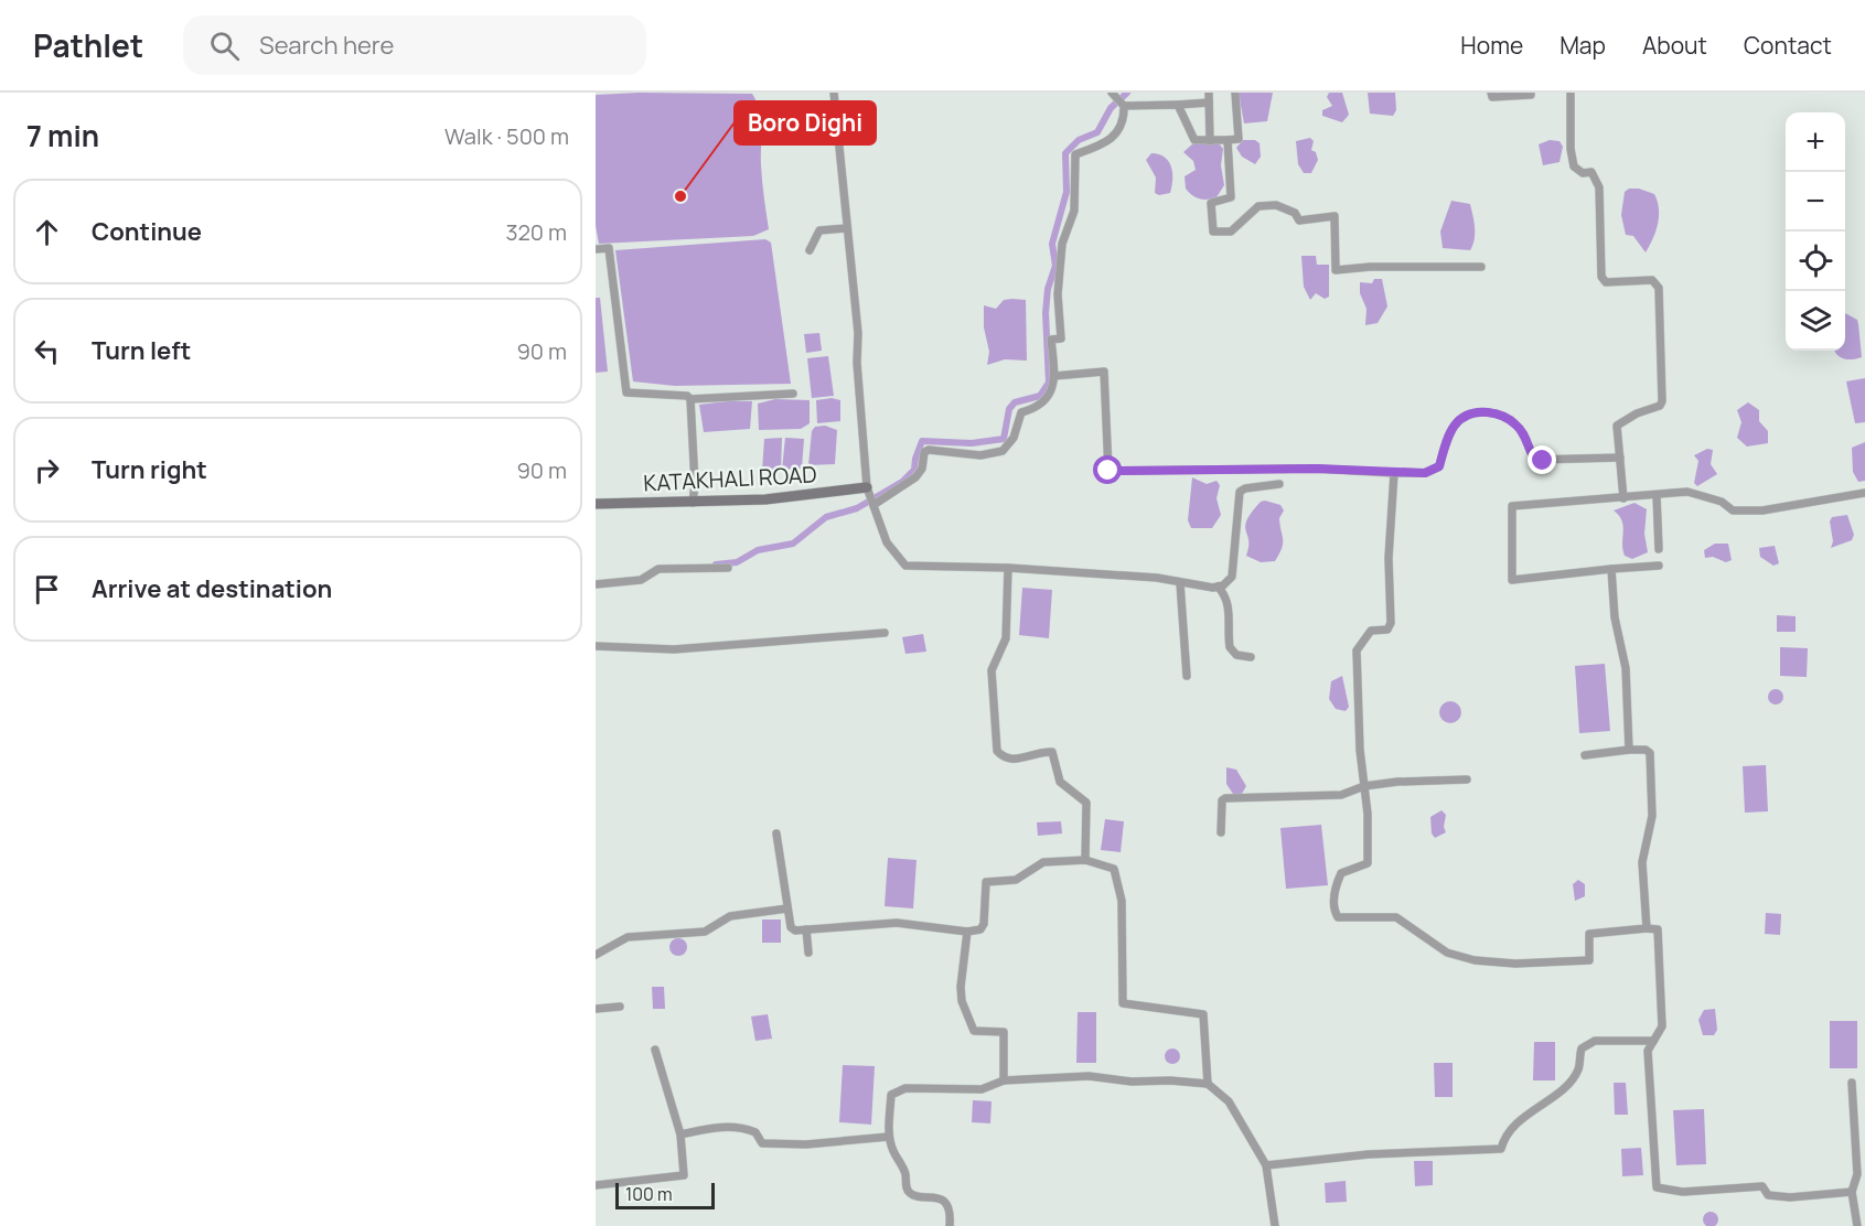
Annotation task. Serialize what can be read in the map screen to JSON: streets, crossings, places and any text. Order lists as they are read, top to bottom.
{
  "streets": {
    "street": ["KATAKHALI ROAD"]
  },
  "places": ["Boro Dighi"],
  "scale_bar": "100 m",
  "page": {
    "header": "Pathlet",
    "search": "Search here",
    "nav": [
      "Home",
      "Map",
      "About",
      "Contact"
    ],
    "heading": ["7 min", "Walk · 500 m"],
    "map_buttons": ["+", "−"],
    "list": [
      ["Continue", "320 m"],
      ["Turn left", "90 m"],
      ["Turn right", "90 m"],
      "Arrive at destination"
    ],
    "scale": "100 m"
  }
}
